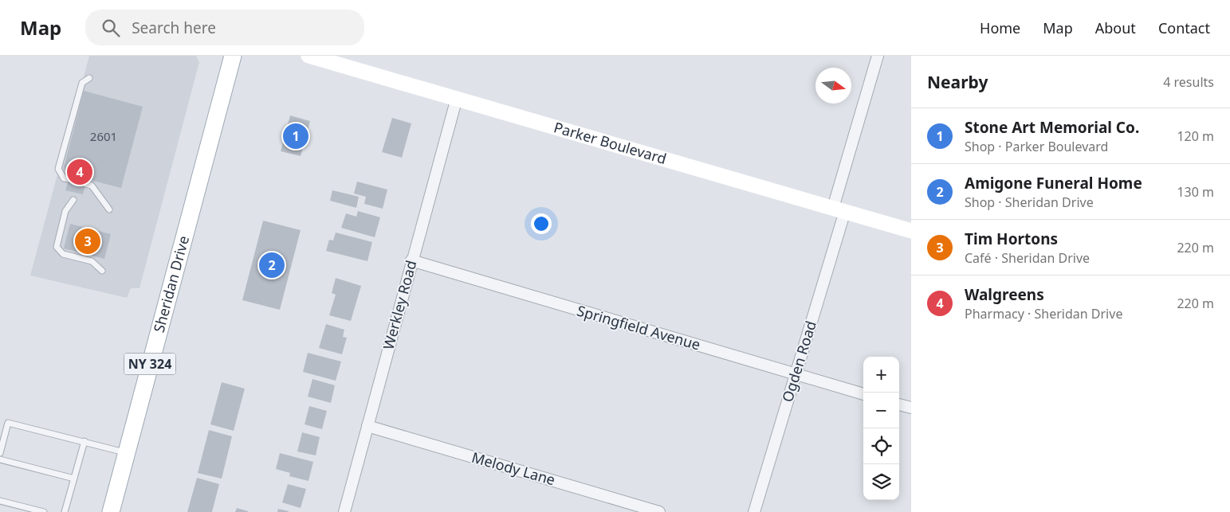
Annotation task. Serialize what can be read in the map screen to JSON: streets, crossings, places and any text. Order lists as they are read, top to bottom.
{
  "streets": {
    "main road": ["Sheridan Drive", "NY 324"],
    "street": [
      "Parker Boulevard",
      "Werkley Road",
      "Springfield Avenue",
      "Ogden Road",
      "Melody Lane"
    ]
  },
  "crossings": [
    ["Parker Boulevard", "Werkley Road"],
    ["Parker Boulevard", "Ogden Road"],
    ["Werkley Road", "Springfield Avenue"],
    ["Werkley Road", "Melody Lane"],
    ["Springfield Avenue", "Ogden Road"]
  ],
  "house_numbers": ["2601"],
  "north": "right",
  "page": {
    "header": "Map",
    "search": "Search here",
    "nav": [
      "Home",
      "Map",
      "About",
      "Contact"
    ],
    "heading": ["Nearby", "4 results"],
    "list": [
      {
        "mark": "1",
        "name": "Stone Art Memorial Co.",
        "note": "Shop · Parker Boulevard",
        "value": "120 m"
      },
      {
        "mark": "2",
        "name": "Amigone Funeral Home",
        "note": "Shop · Sheridan Drive",
        "value": "130 m"
      },
      {
        "mark": "3",
        "name": "Tim Hortons",
        "note": "Café · Sheridan Drive",
        "value": "220 m"
      },
      {
        "mark": "4",
        "name": "Walgreens",
        "note": "Pharmacy · Sheridan Drive",
        "value": "220 m"
      }
    ],
    "pins": [
      "1",
      "4",
      "3",
      "2"
    ],
    "map_buttons": ["+", "−"]
  }
}
